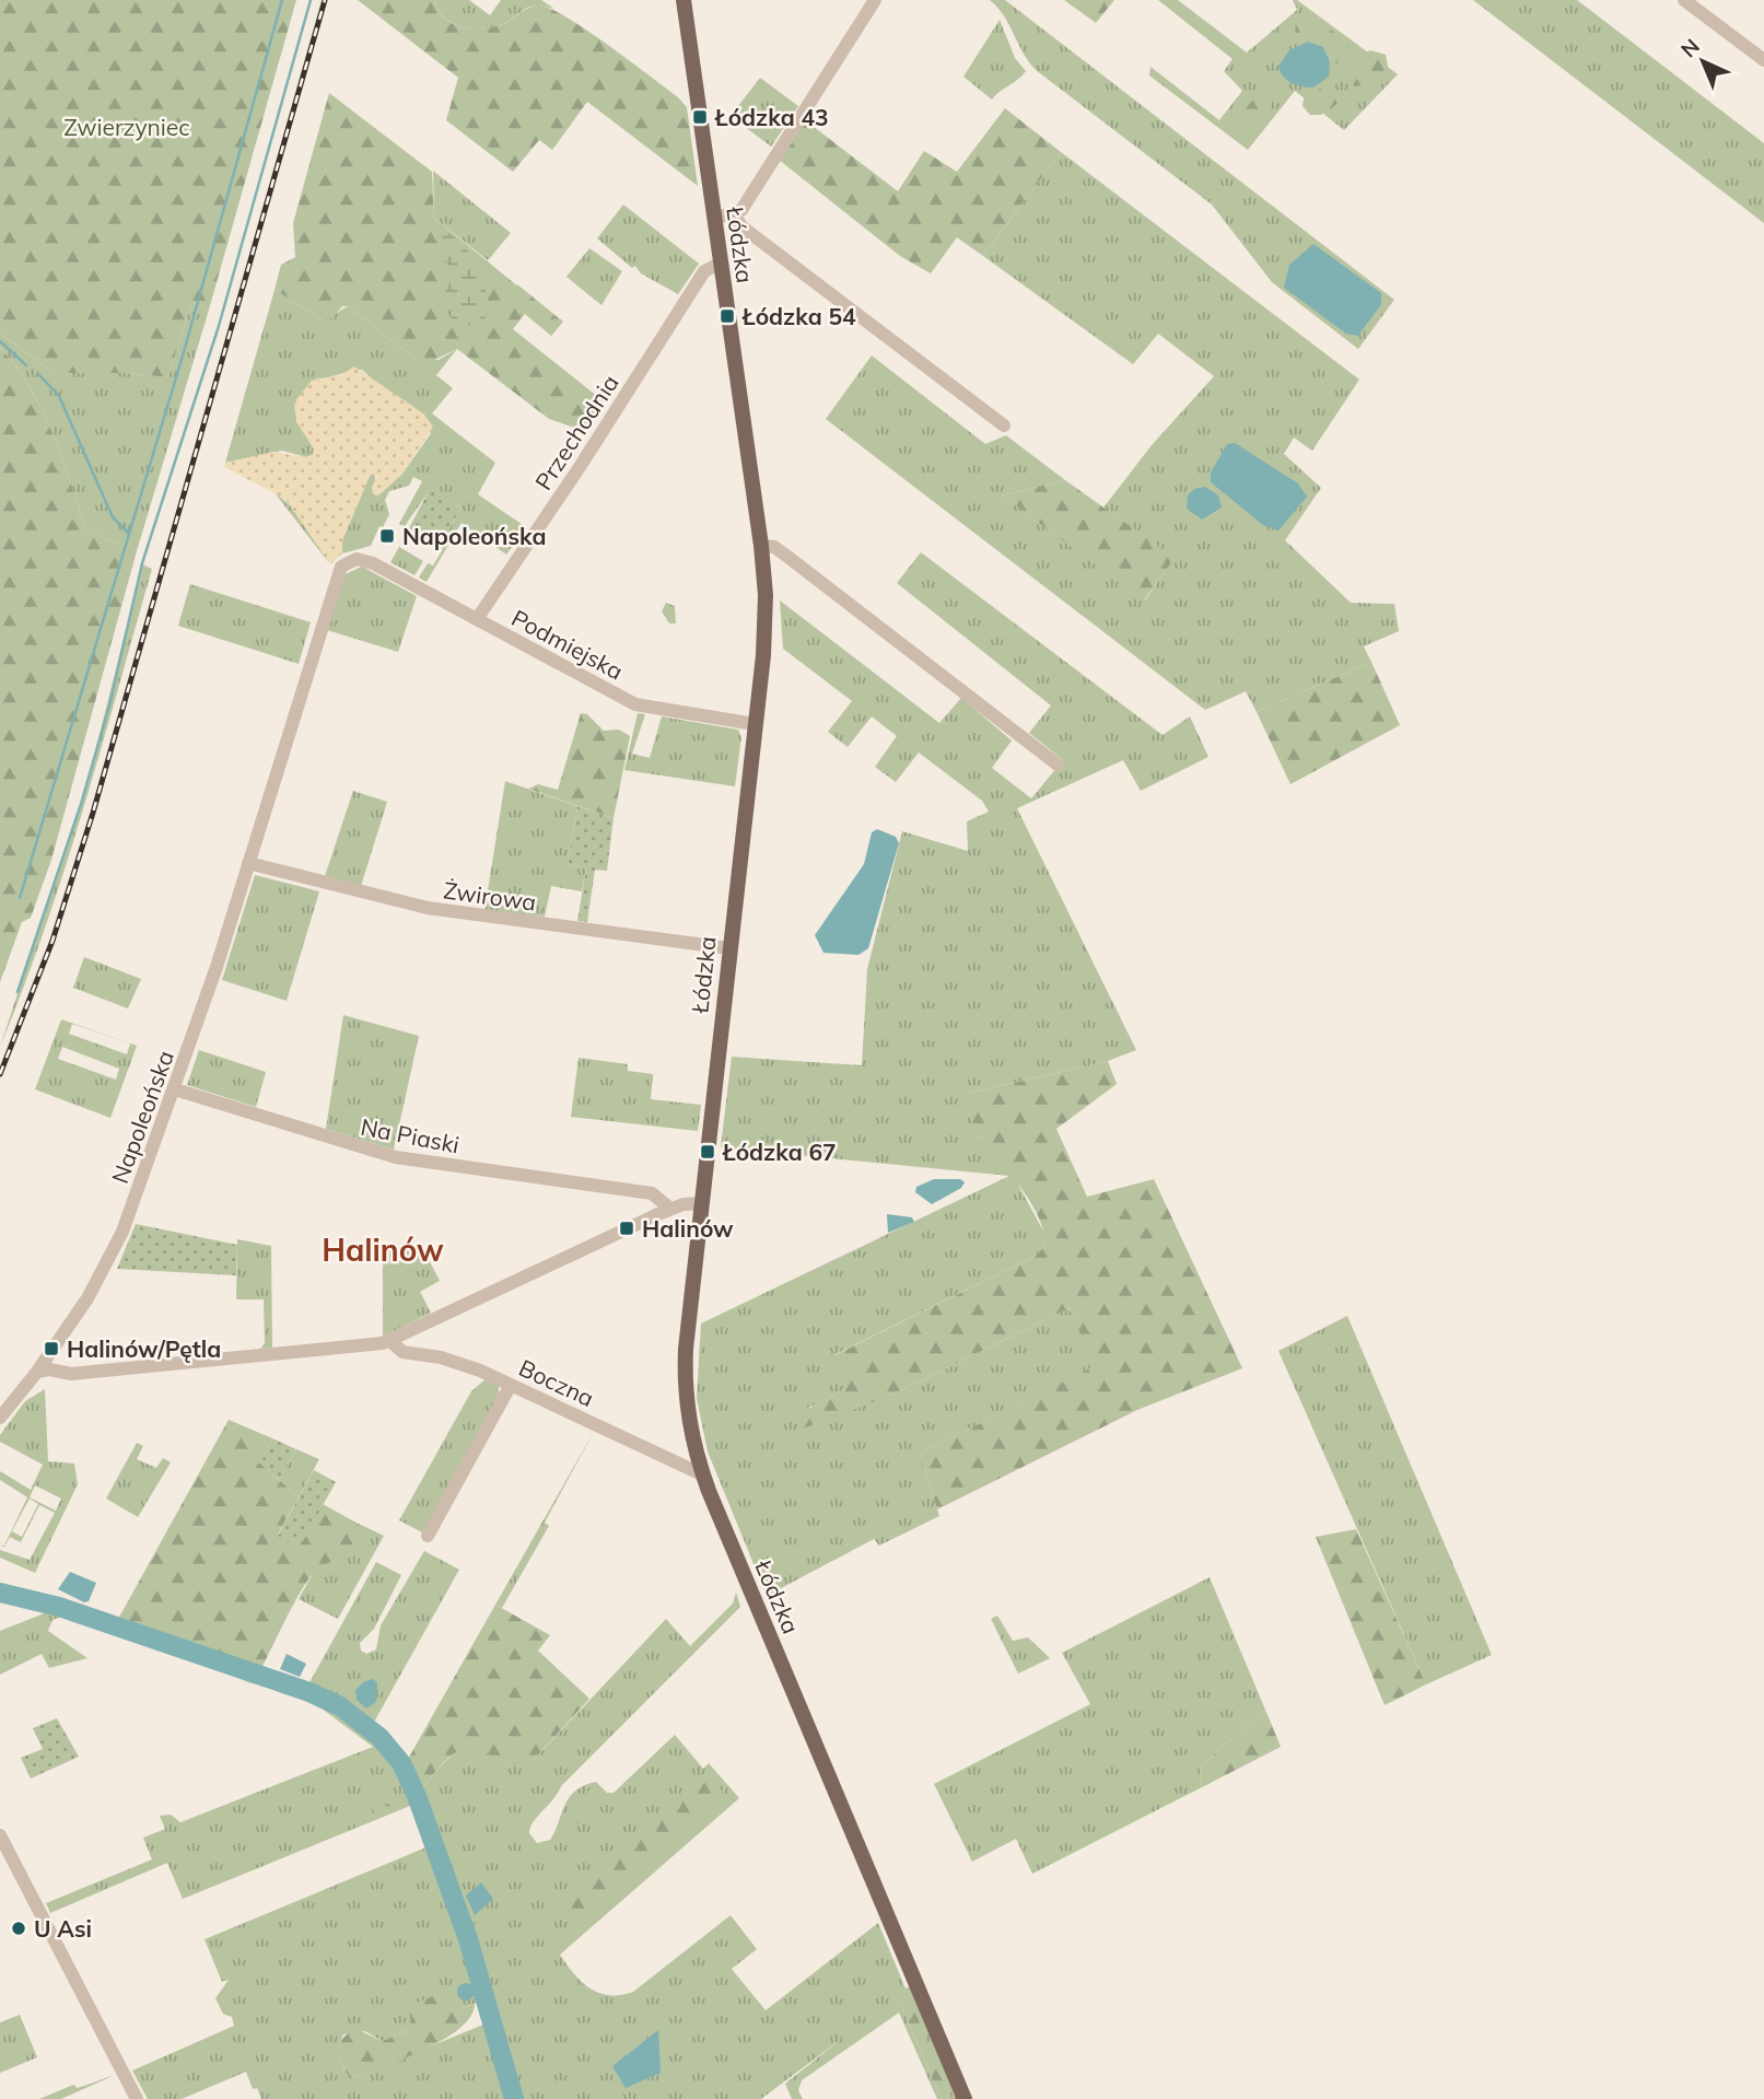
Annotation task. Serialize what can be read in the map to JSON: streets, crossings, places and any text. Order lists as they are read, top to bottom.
{
  "streets": {
    "main road": ["Łódzka"],
    "street": [
      "Przechodnia",
      "Podmiejska",
      "Żwirowa",
      "Napoleońska",
      "Na Piaski",
      "Boczna"
    ]
  },
  "crossings": [
    ["Łódzka", "Przechodnia"],
    ["Łódzka", "Podmiejska"],
    ["Łódzka", "Żwirowa"],
    ["Łódzka", "Boczna"],
    ["Przechodnia", "Podmiejska"],
    ["Podmiejska", "Napoleońska"],
    ["Żwirowa", "Napoleońska"],
    ["Napoleońska", "Na Piaski"]
  ],
  "districts": ["Halinów"],
  "parks": ["Zwierzyniec"],
  "places": {
    "transit": [
      "Łódzka 43",
      "Łódzka 54",
      "Napoleońska",
      "Łódzka 67",
      "Halinów",
      "Halinów/Pętla"
    ],
    "other": ["U Asi"]
  },
  "north": "top left"
}
